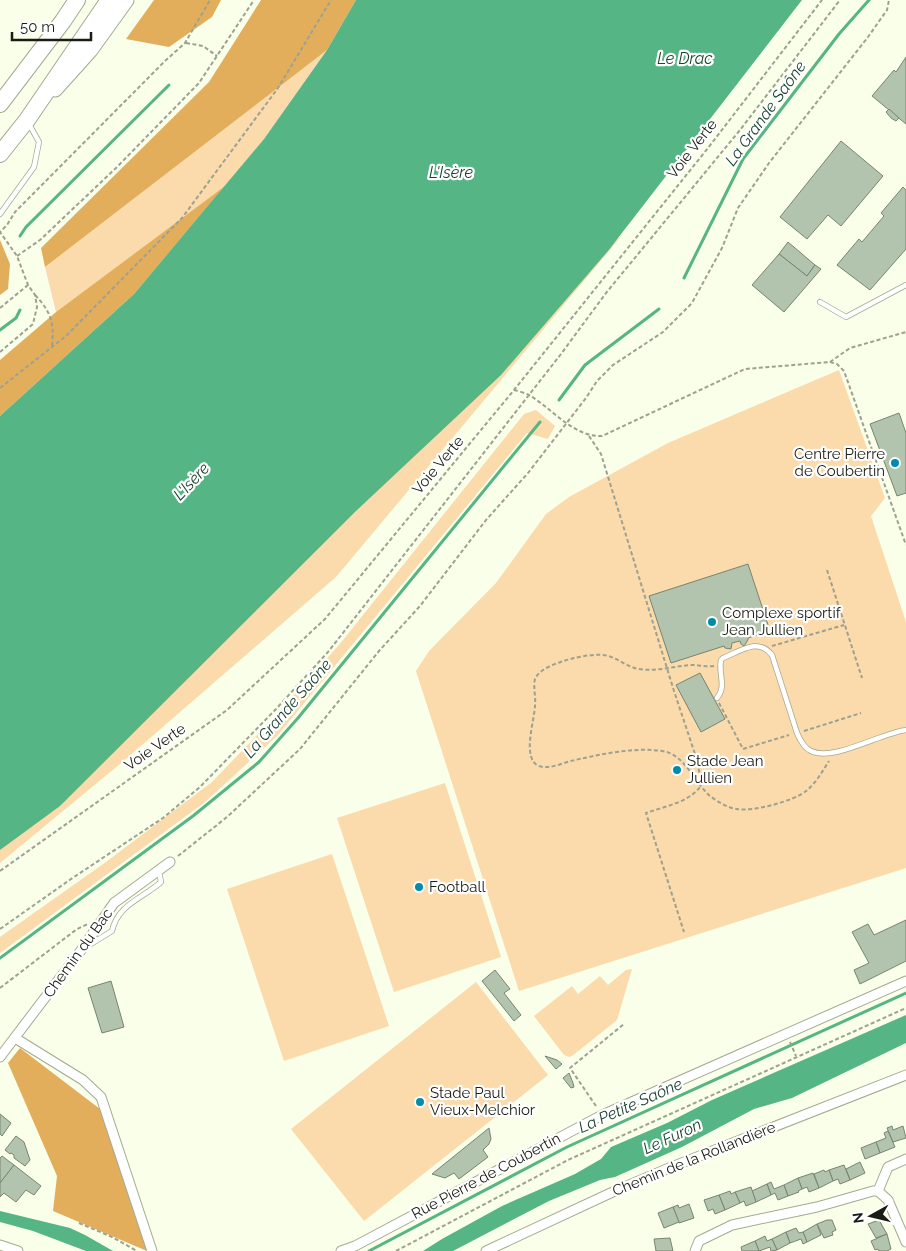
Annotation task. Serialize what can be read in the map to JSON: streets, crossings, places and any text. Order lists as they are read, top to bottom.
{
  "streets": {
    "street": ["Chemin du Bac", "Chemin de la Rollandière", "Rue Pierre de Coubertin"],
    "path": ["Voie Verte"]
  },
  "water": [
    "Le Drac",
    "La Grande Saône",
    "L'Isère",
    "La Petite Saône",
    "Le Furon"
  ],
  "places": [
    "Centre Pierre de Coubertin",
    "Complexe sportif Jean Jullien",
    "Stade Jean Jullien",
    "Football",
    "Stade Paul Vieux-Melchior"
  ],
  "scale_bar": "50 m",
  "north": "left"
}
